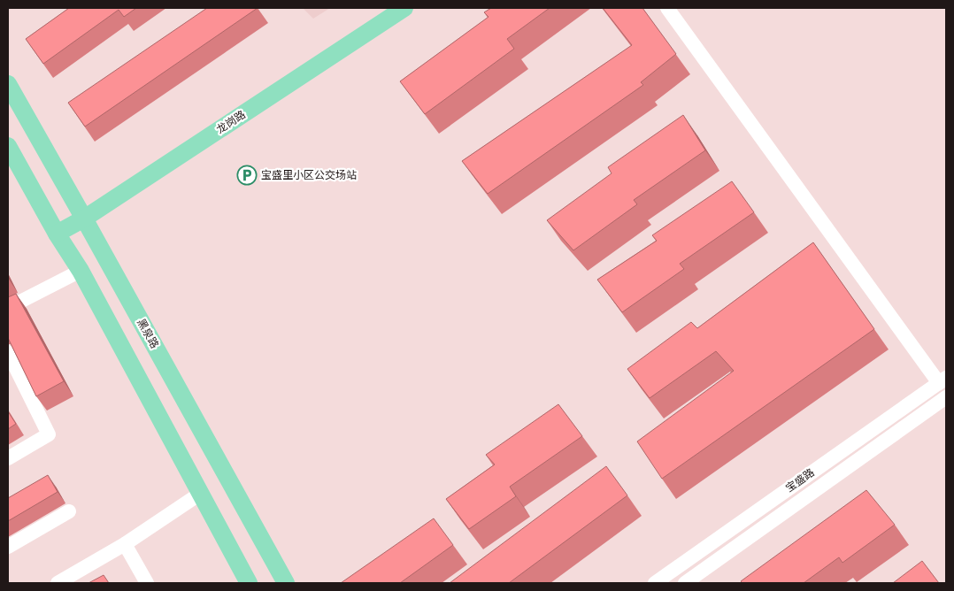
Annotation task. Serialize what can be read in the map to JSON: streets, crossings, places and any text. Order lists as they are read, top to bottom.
{
  "streets": {
    "main road": ["龙岗路", "黑泉路"],
    "street": ["宝盛路"]
  },
  "crossings": [
    ["龙岗路", "黑泉路"]
  ],
  "places": {
    "parking": ["宝盛里小区公交场站"]
  }
}
